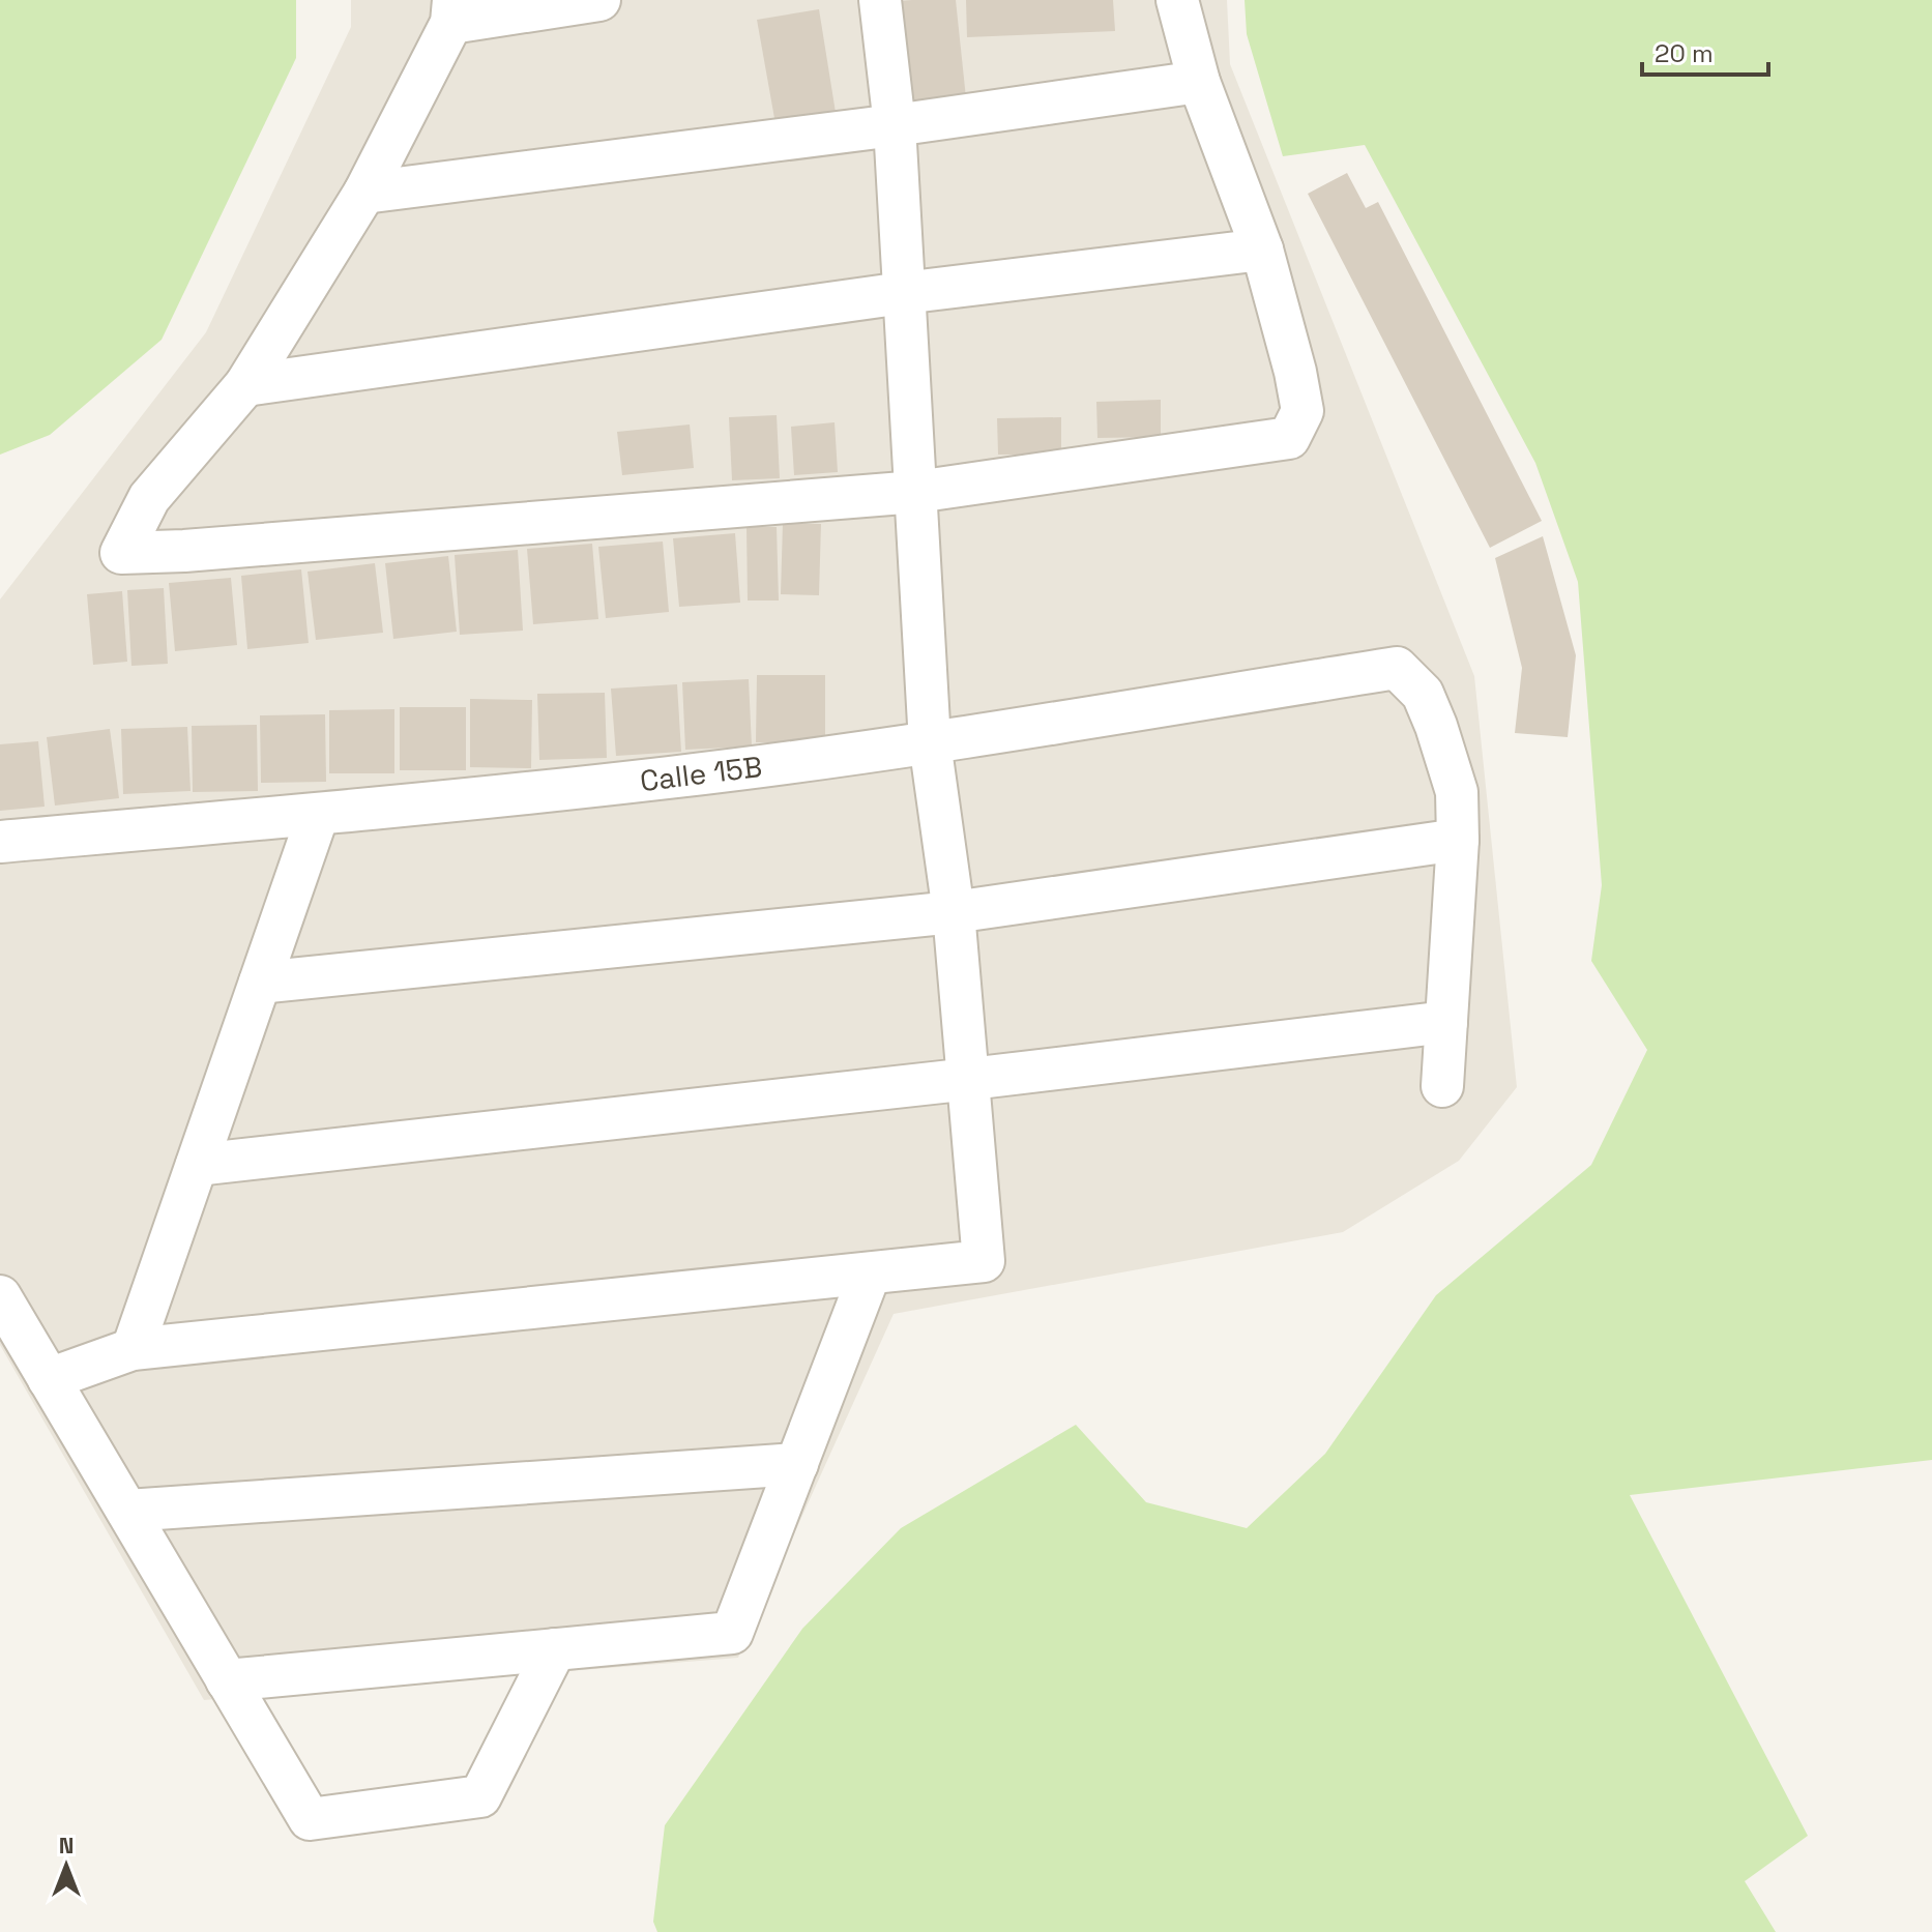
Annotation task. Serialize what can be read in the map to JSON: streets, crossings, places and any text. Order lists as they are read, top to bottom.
{
  "streets": {
    "street": ["Calle 15B"]
  },
  "scale_bar": "20 m",
  "north": "top"
}
